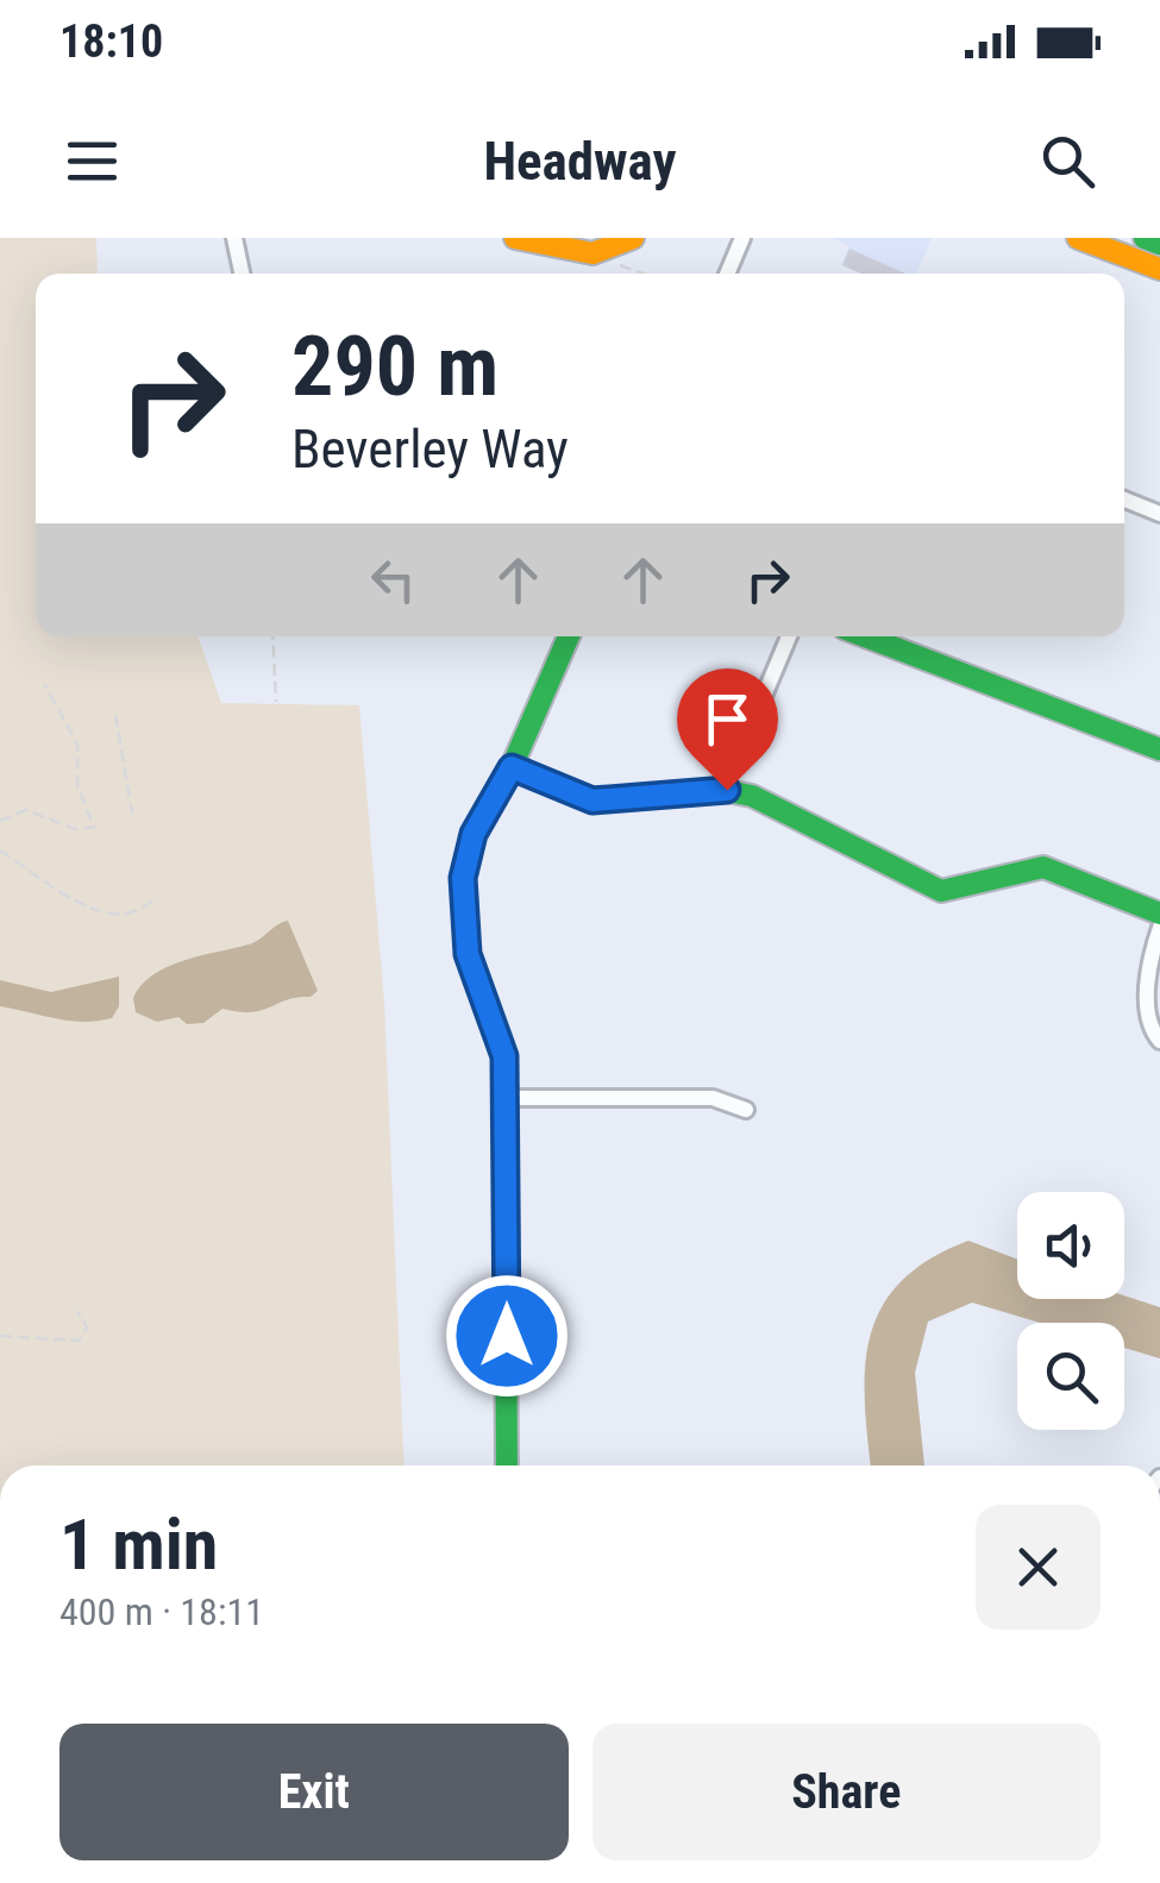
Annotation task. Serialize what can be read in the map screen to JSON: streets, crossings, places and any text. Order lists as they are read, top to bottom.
{
  "page": {
    "status": "18:10",
    "header": "Headway",
    "turn": ["290 m", "Beverley Way"],
    "heading": ["1 min", "400 m · 18:11"],
    "buttons": ["Exit", "Share"]
  }
}
